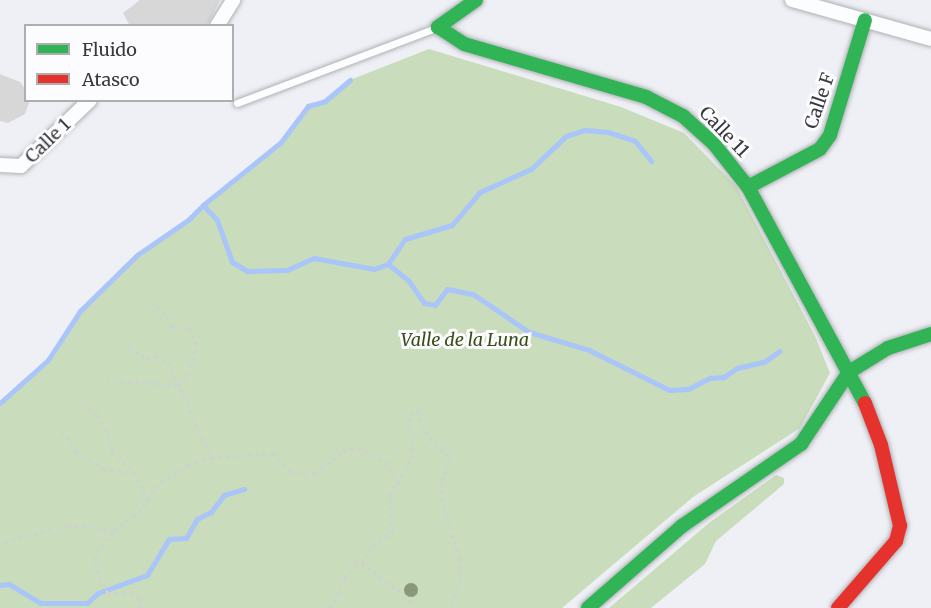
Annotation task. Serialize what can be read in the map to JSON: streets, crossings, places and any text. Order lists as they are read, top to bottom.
{
  "streets": {
    "street": ["Calle F", "Calle 11", "Calle 1"]
  },
  "crossings": [
    ["Calle F", "Calle 11"]
  ],
  "parks": ["Valle de la Luna"],
  "legend": ["Fluido", "Atasco"]
}
